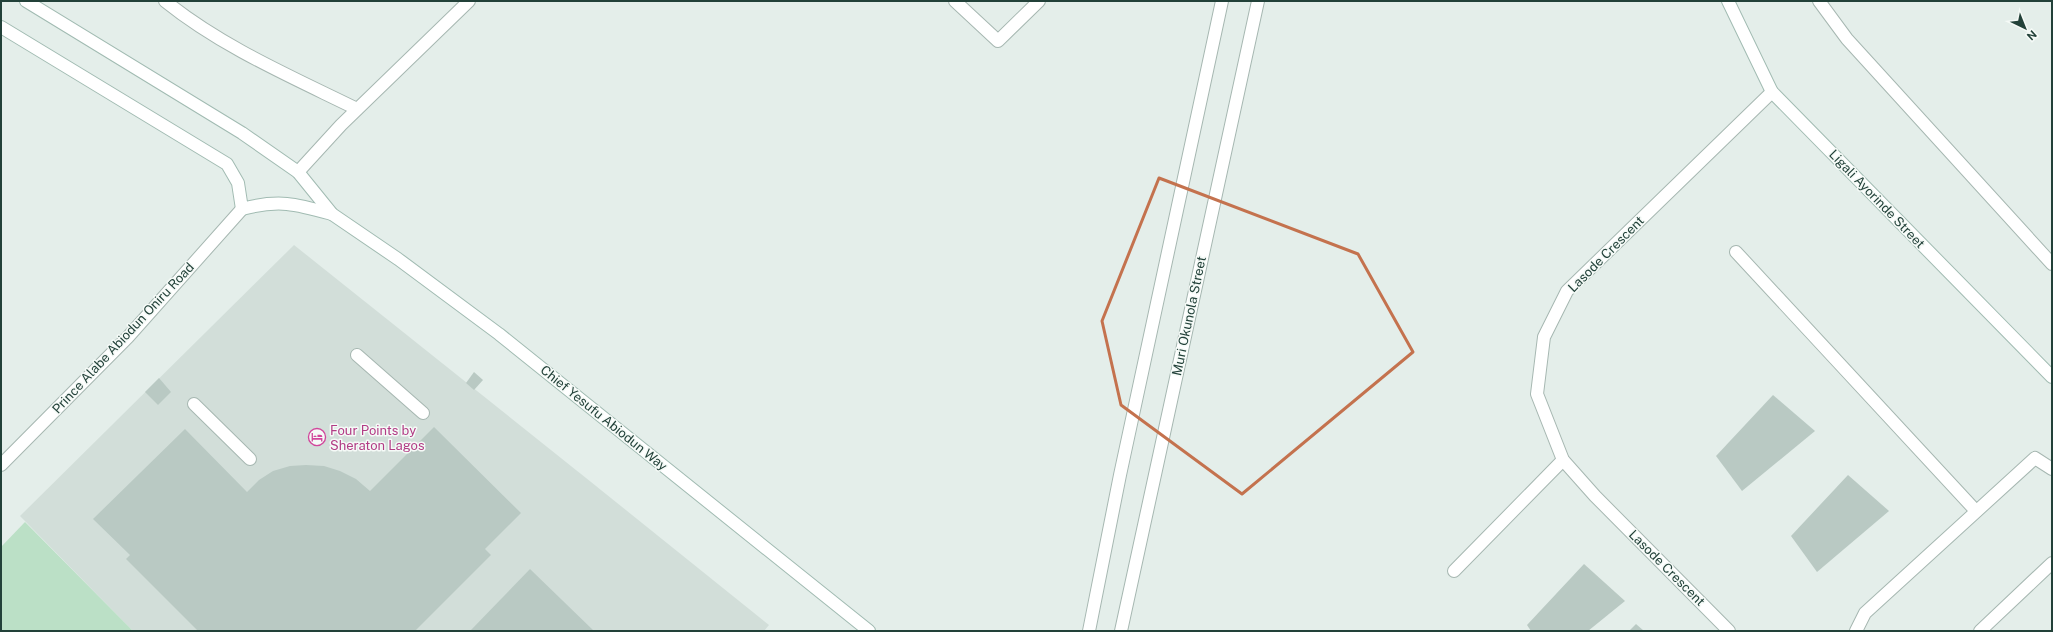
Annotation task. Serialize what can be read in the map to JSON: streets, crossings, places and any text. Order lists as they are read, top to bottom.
{
  "streets": {
    "street": [
      "Ligali Ayorinde Street",
      "Lasode Crescent",
      "Muri Okunola Street",
      "Prince Alabe Abiodun Oniru Road",
      "Chief Yesufu Abiodun Way"
    ]
  },
  "crossings": [
    ["Ligali Ayorinde Street", "Lasode Crescent"]
  ],
  "places": {
    "hotel": ["Four Points by Sheraton Lagos"]
  },
  "north": "bottom right"
}
